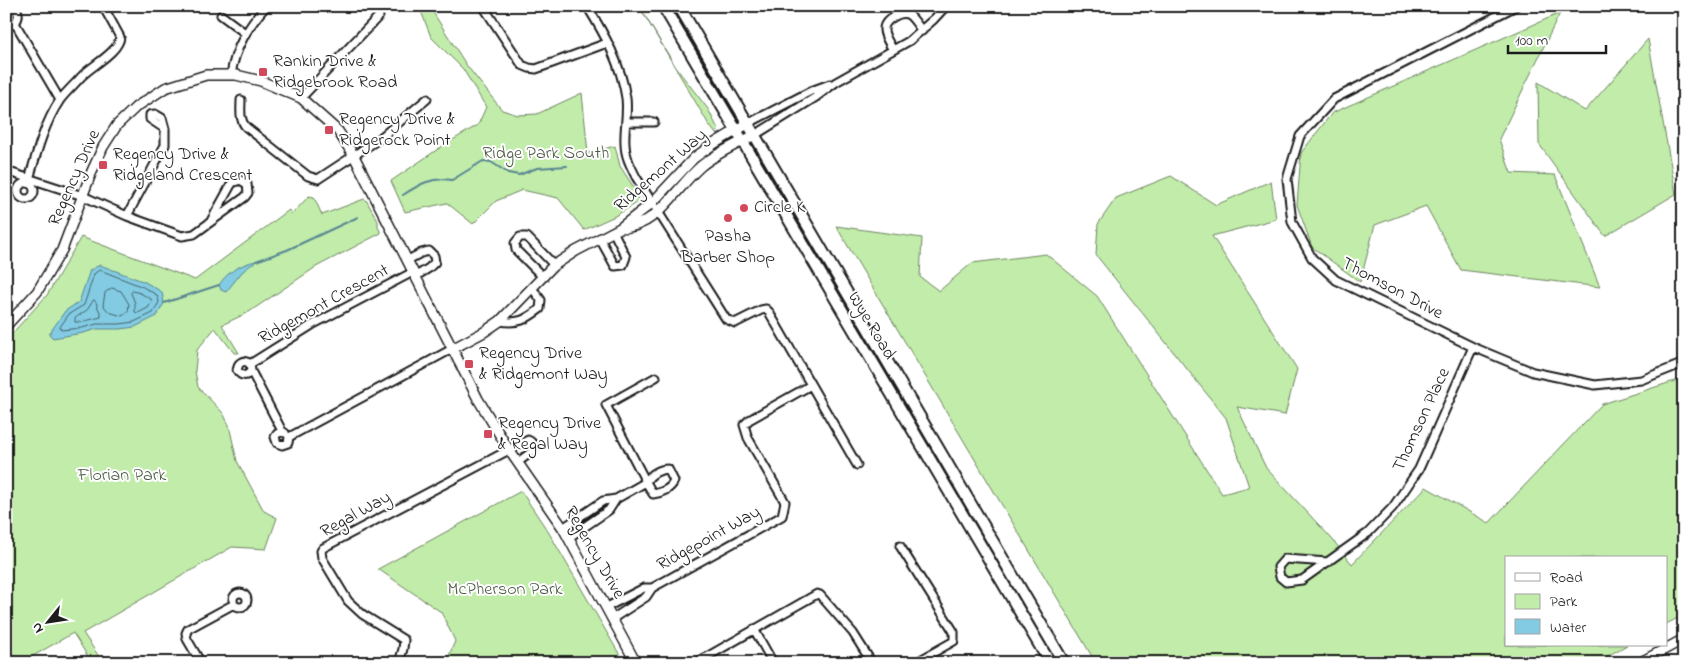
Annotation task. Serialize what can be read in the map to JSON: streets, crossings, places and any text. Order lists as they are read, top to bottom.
{
  "streets": {
    "main road": ["Wye Road"],
    "street": [
      "Ridgemont Way",
      "Regency Drive",
      "Thomson Drive",
      "Ridgemont Crescent",
      "Thomson Place",
      "Regal Way",
      "Ridgepoint Way"
    ]
  },
  "crossings": [
    ["Ridgemont Way", "Regency Drive"],
    ["Ridgemont Way", "Wye Road"],
    ["Regency Drive", "Ridgemont Crescent"],
    ["Regency Drive", "Regal Way"],
    ["Regency Drive", "Ridgepoint Way"],
    ["Thomson Drive", "Thomson Place"]
  ],
  "parks": ["Ridge Park South", "Florian Park", "McPherson Park"],
  "places": {
    "transit": [
      "Rankin Drive & Ridgebrook Road",
      "Regency Drive & Ridgerock Point",
      "Regency Drive & Ridgeland Crescent",
      "Regency Drive & Ridgemont Way",
      "Regency Drive & Regal Way"
    ],
    "other": ["Circle K", "Pasha Barber Shop"]
  },
  "legend": ["Road", "Park", "Water"],
  "scale_bar": "100 m",
  "north": "bottom left"
}
